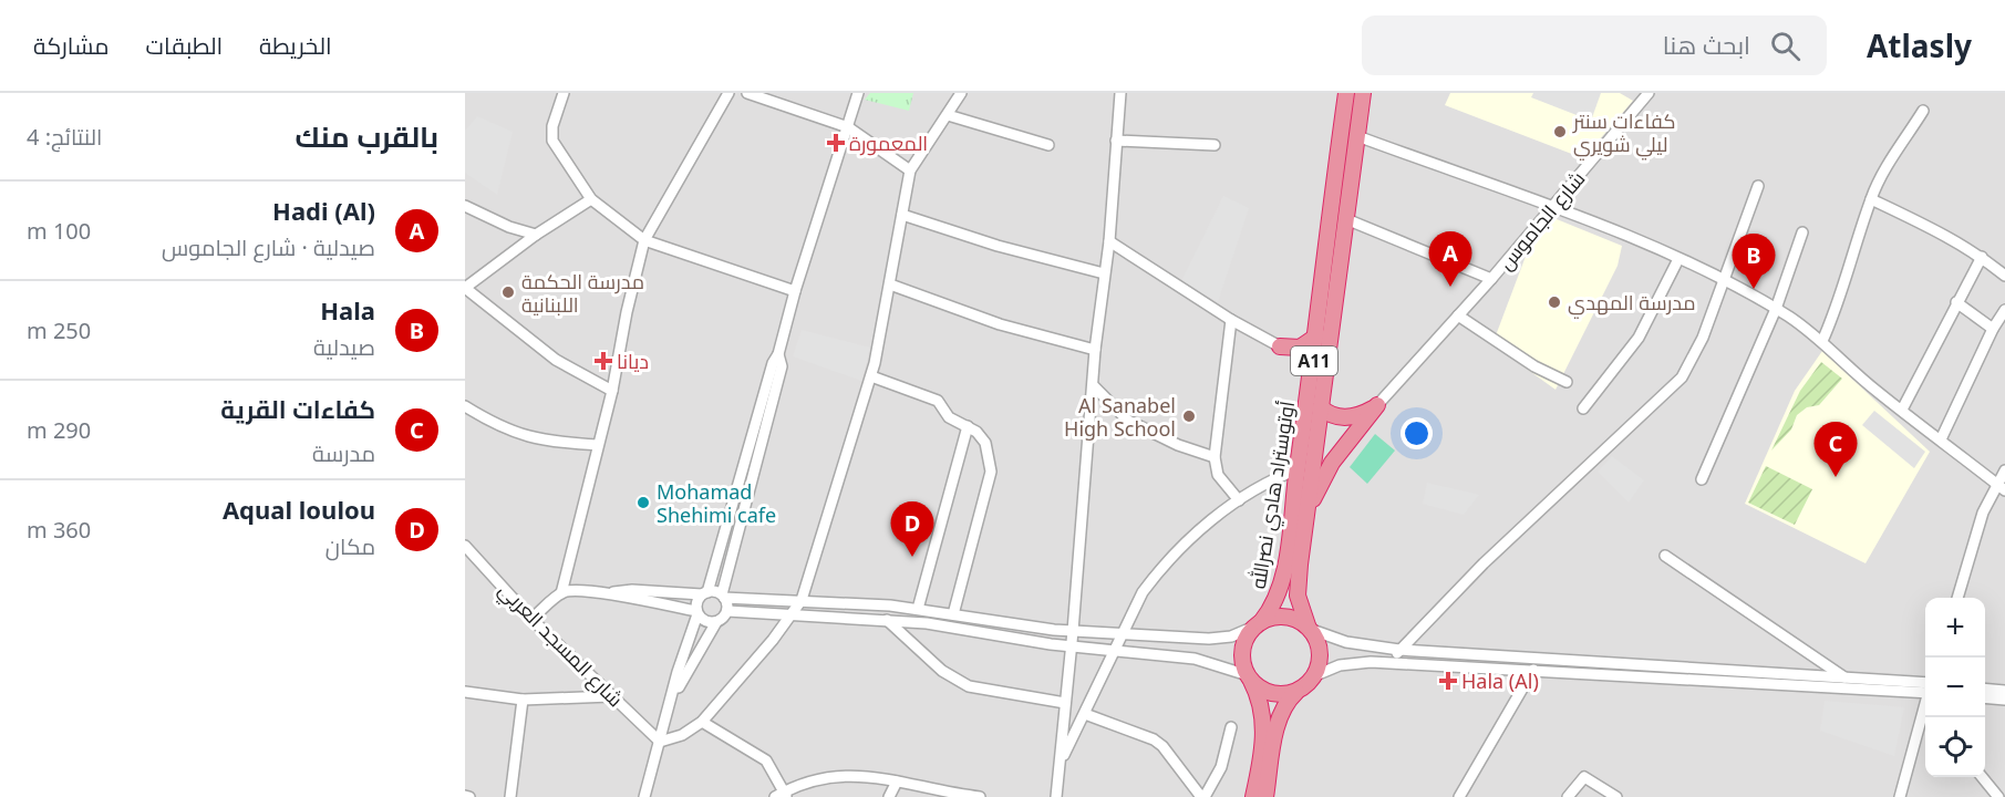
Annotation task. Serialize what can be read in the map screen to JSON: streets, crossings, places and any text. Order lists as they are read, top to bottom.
{
  "streets": {
    "highway": ["A11", "أوتوستراد هادي نصرالله"],
    "street": ["شارع الجاموس", "شارع المسجد العربي"]
  },
  "places": {
    "other": [
      "كفاءات سنتر ليلي شويري",
      "مدرسة الحكمة اللبنانية",
      "مدرسة المهدي",
      "Al Sanabel High School",
      "Mohamad Shehimi cafe"
    ],
    "health": ["المعمورة", "ديانا", "Hala (Al)"]
  },
  "page": {
    "header": "Atlasly",
    "search": "ابحث هنا",
    "nav": ["الخريطة", "الطبقات", "مشاركة"],
    "heading": ["بالقرب منك", "النتائج: 4"],
    "list": [
      {
        "mark": "A",
        "name": "Hadi (Al)",
        "note": "صيدلية · شارع الجاموس",
        "value": "100 m"
      },
      {
        "mark": "B",
        "name": "Hala",
        "note": "صيدلية",
        "value": "250 m"
      },
      {
        "mark": "C",
        "name": "كفاءات القرية",
        "note": "مدرسة",
        "value": "290 m"
      },
      {
        "mark": "D",
        "name": "Aqual loulou",
        "note": "مكان",
        "value": "360 m"
      }
    ],
    "pins": [
      "A",
      "B",
      "C",
      "D"
    ],
    "map_buttons": ["+", "−"]
  }
}
